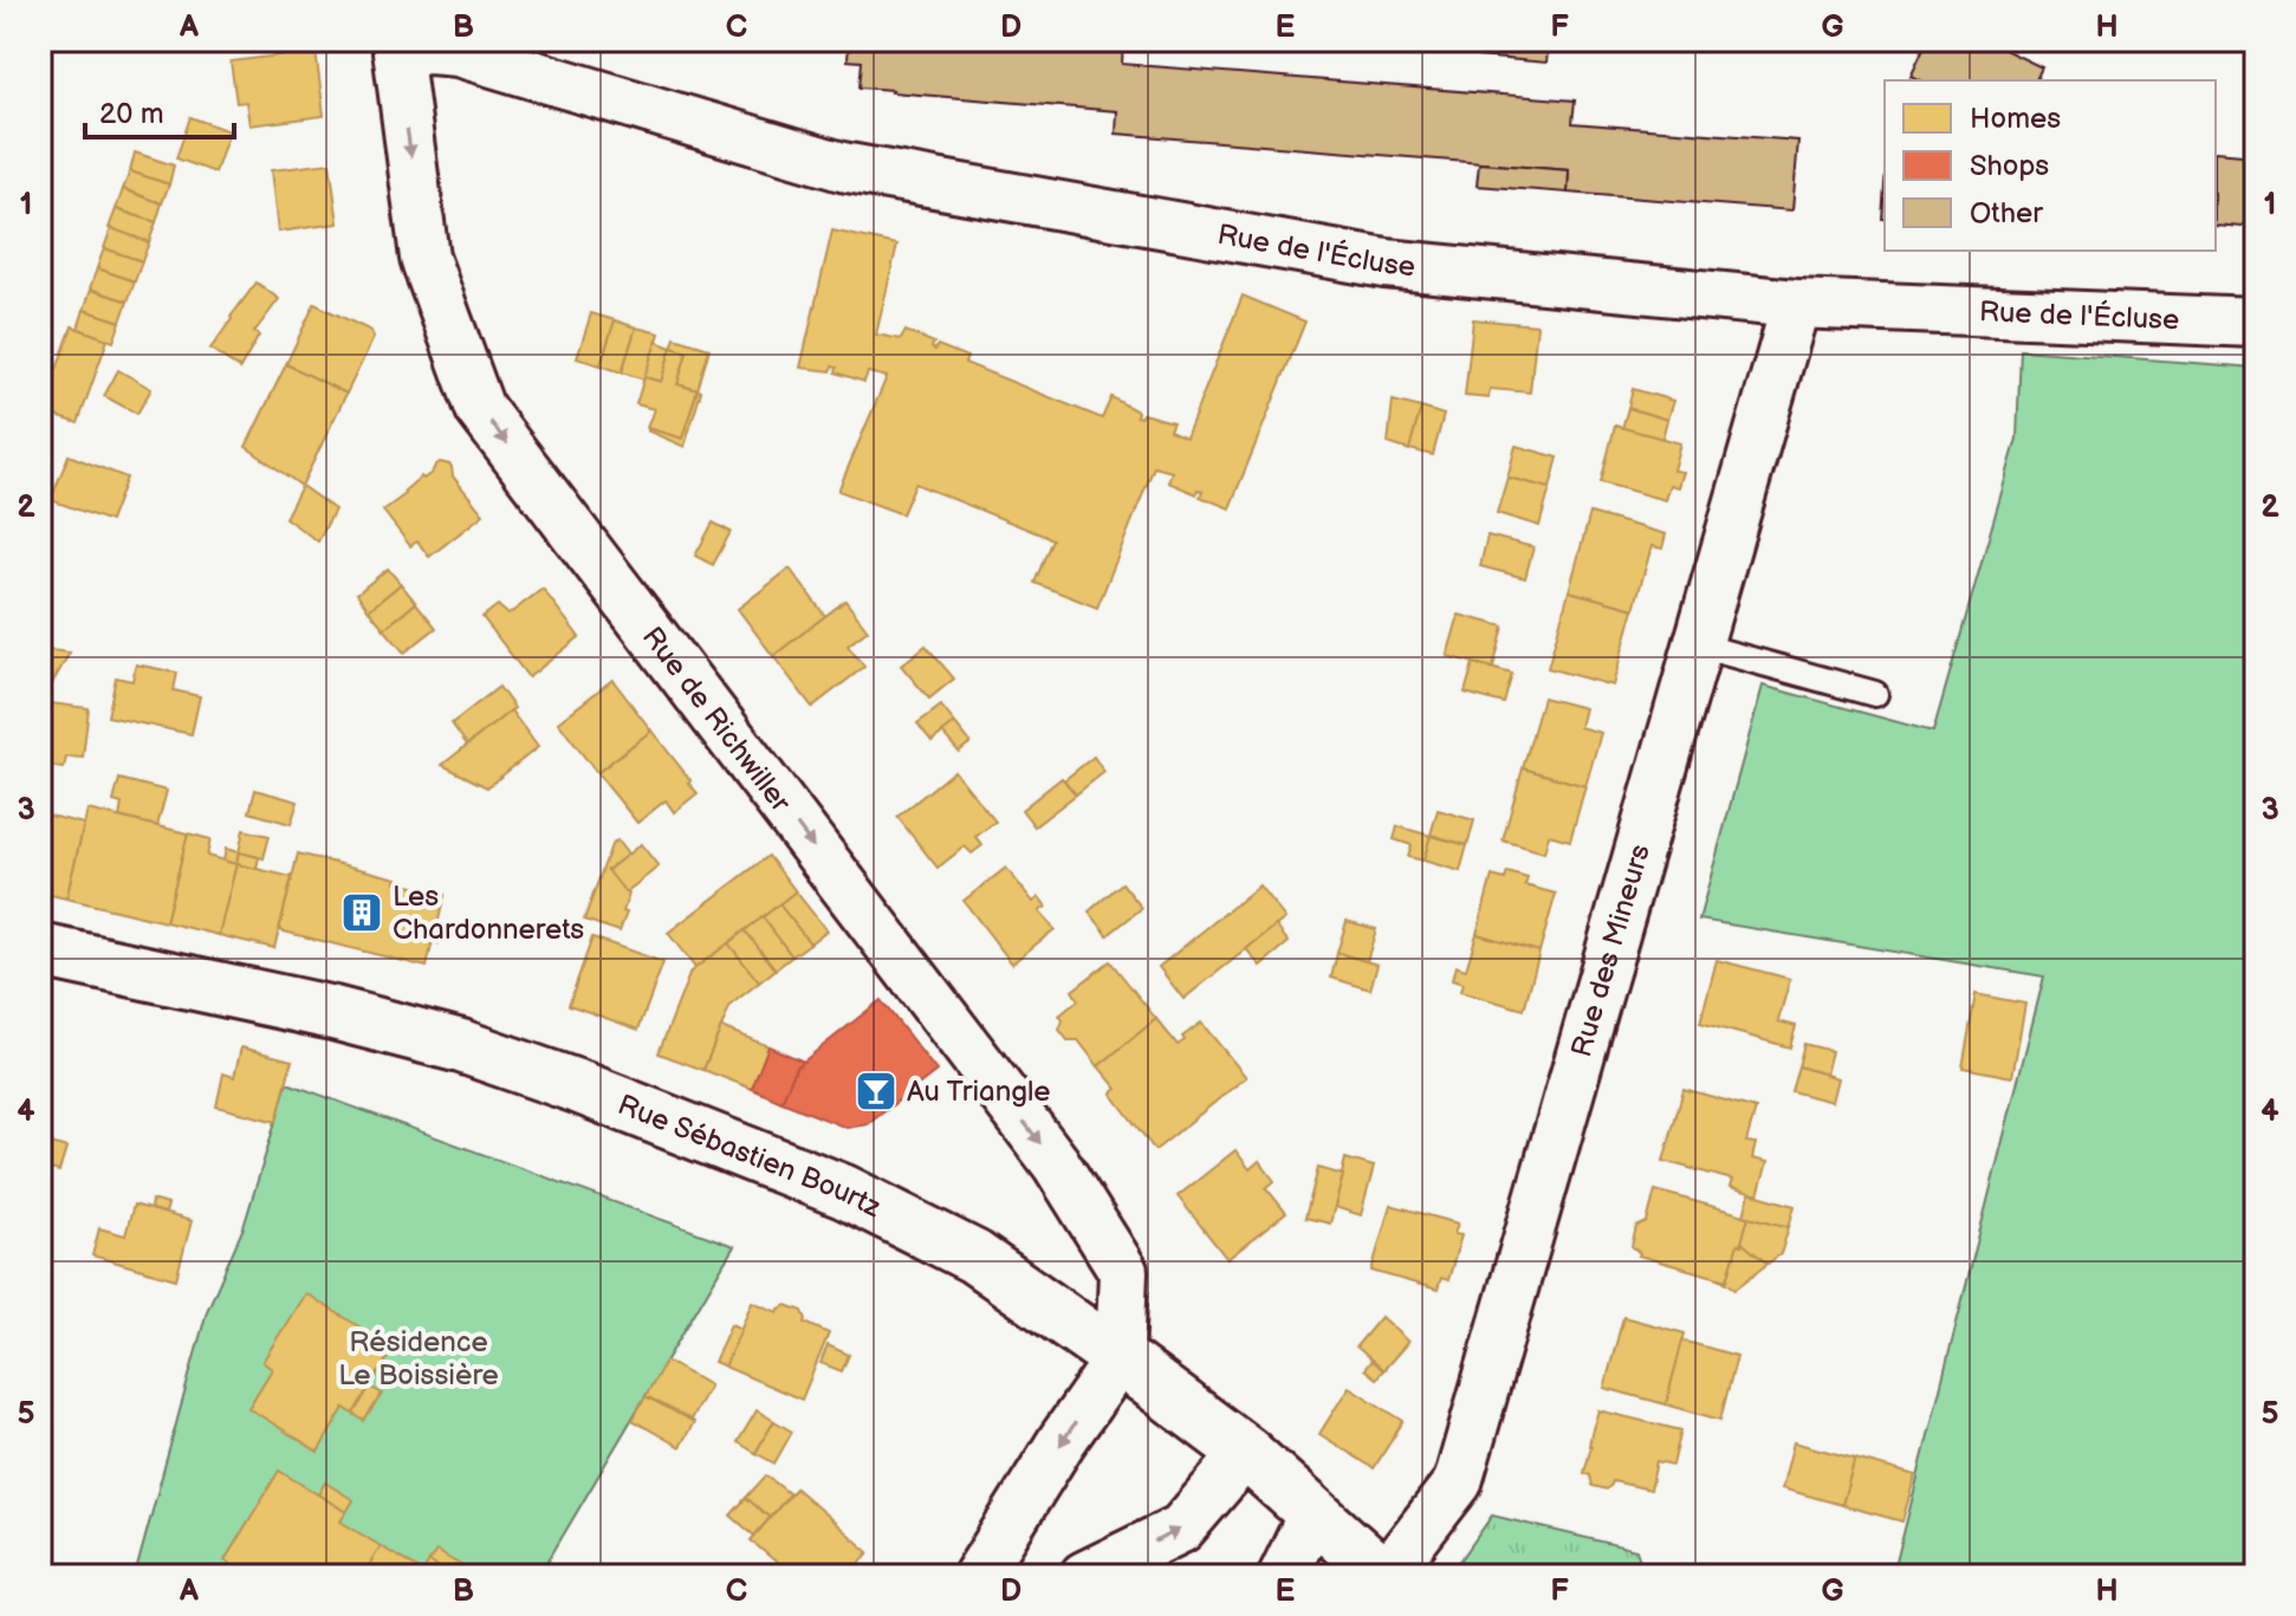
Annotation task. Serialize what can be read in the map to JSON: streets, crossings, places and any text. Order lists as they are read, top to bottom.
{
  "streets": {
    "main road": ["Rue Sébastien Bourtz"],
    "street": ["Rue de l'Écluse", "Rue de Richwiller", "Rue des Mineurs"]
  },
  "crossings": [
    ["Rue de l'Écluse", "Rue de Richwiller"],
    ["Rue de l'Écluse", "Rue des Mineurs"],
    ["Rue de Richwiller", "Rue Sébastien Bourtz"],
    ["Rue des Mineurs", "Rue Sébastien Bourtz"]
  ],
  "one_way": ["Rue de Richwiller"],
  "parks": ["Résidence Le Boissière"],
  "places": {
    "building": ["Les Chardonnerets"],
    "bar": ["Au Triangle"]
  },
  "legend": ["Homes", "Shops", "Other"],
  "scale_bar": "20 m",
  "grid": {
    "columns": [
      "A",
      "B",
      "C",
      "D",
      "E",
      "F",
      "G",
      "H"
    ],
    "rows": [
      "1",
      "2",
      "3",
      "4",
      "5"
    ]
  }
}
